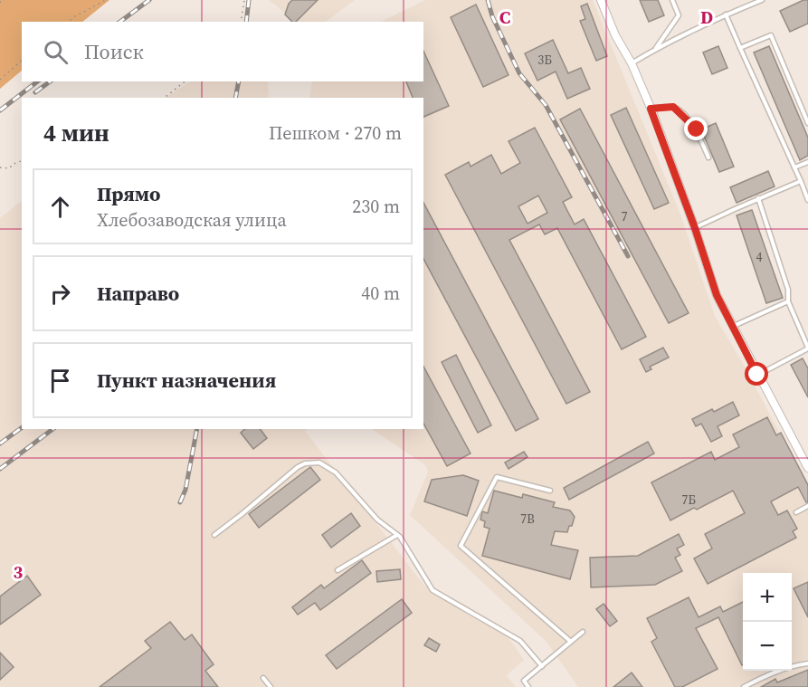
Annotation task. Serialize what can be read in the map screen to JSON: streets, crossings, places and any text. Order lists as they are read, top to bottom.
{
  "house_numbers": [
    "3Б",
    "7",
    "4",
    "7Б",
    "7В"
  ],
  "page": {
    "search": "Поиск",
    "heading": ["4 мин", "Пешком · 270 m"],
    "list": [
      ["Прямо", "Хлебозаводская улица", "230 m"],
      ["Направо", "40 m"],
      "Пункт назначения"
    ],
    "map_buttons": ["+", "−"]
  },
  "grid": {
    "columns": ["C", "D"],
    "rows": ["3"]
  }
}
